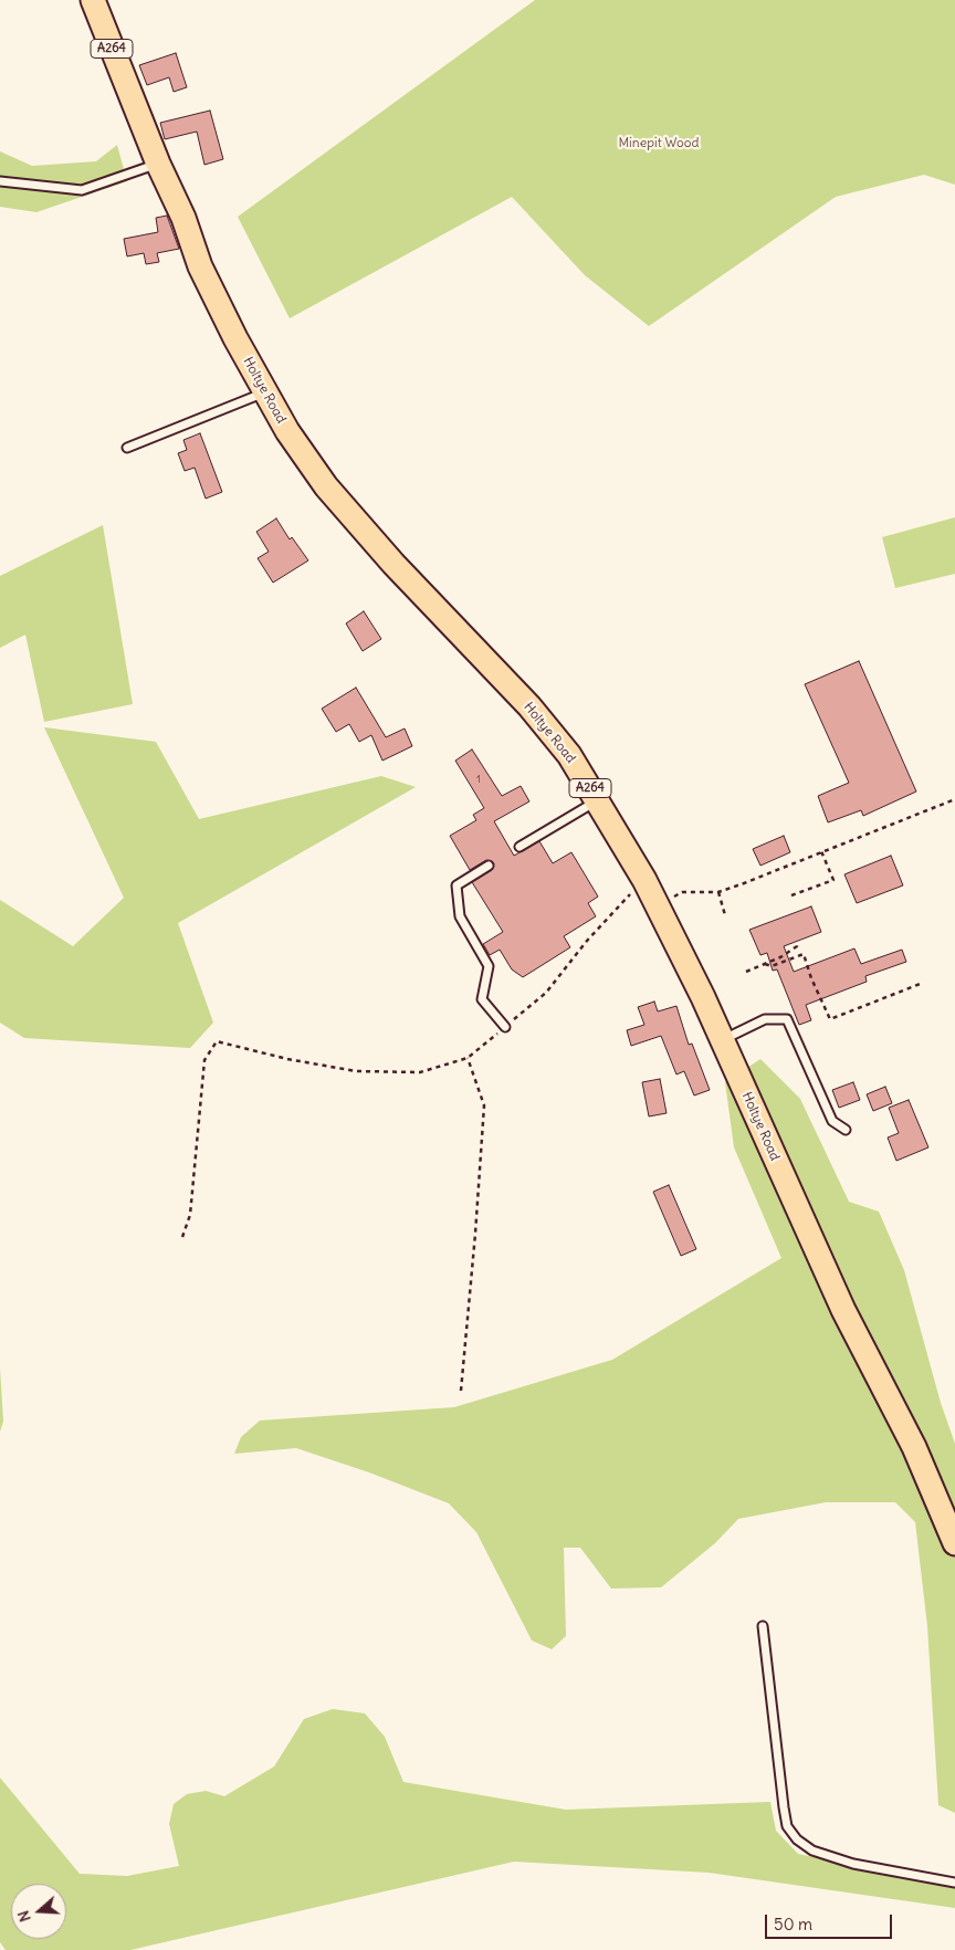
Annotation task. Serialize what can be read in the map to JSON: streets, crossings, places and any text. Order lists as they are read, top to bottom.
{
  "streets": {
    "main road": ["A264", "Holtye Road"]
  },
  "parks": ["Minepit Wood"],
  "house_numbers": ["1"],
  "scale_bar": "50 m",
  "north": "left"
}
